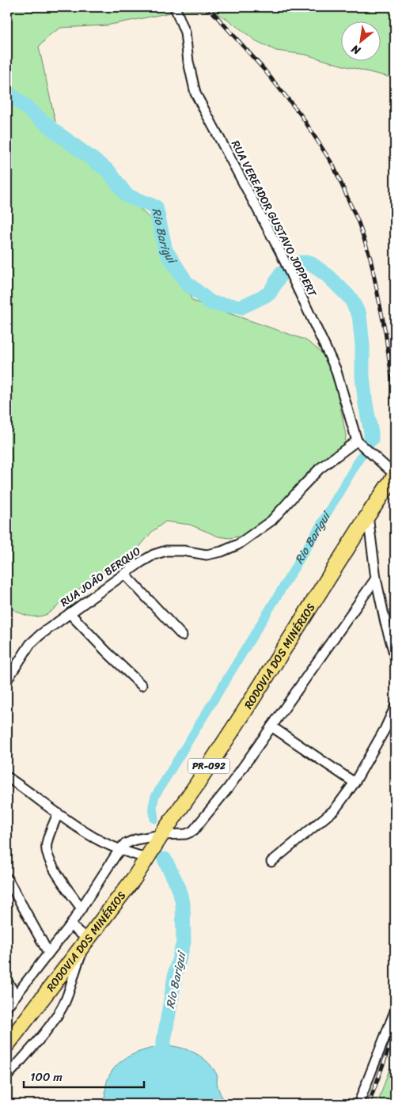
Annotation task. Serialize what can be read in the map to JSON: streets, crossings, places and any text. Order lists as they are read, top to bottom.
{
  "streets": {
    "main road": ["RODOVIA DOS MINÉRIOS", "PR-092"],
    "street": ["RUA VEREADOR GUSTAVO JOPPERT", "RUA JOÃO BERQUO"]
  },
  "crossings": [
    ["RUA VEREADOR GUSTAVO JOPPERT", "RUA JOÃO BERQUO"]
  ],
  "water": ["Rio Barigui"],
  "scale_bar": "100 m",
  "north": "bottom left"
}
